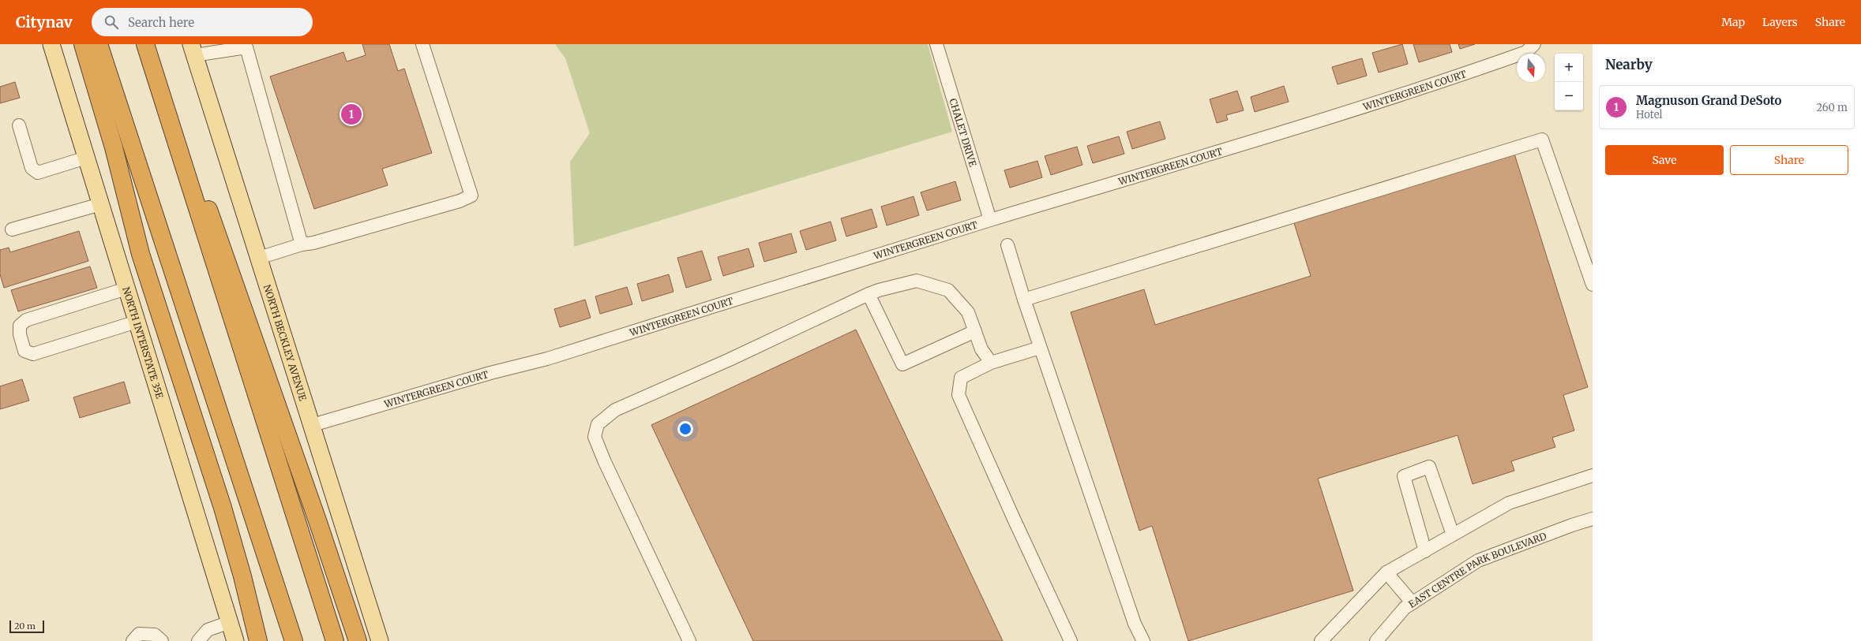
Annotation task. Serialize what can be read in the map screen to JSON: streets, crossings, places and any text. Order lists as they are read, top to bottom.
{
  "streets": {
    "main road": ["NORTH BECKLEY AVENUE", "NORTH INTERSTATE 35E"],
    "street": ["WINTERGREEN COURT", "CHALET DRIVE", "EAST CENTRE PARK BOULEVARD"]
  },
  "crossings": [
    ["WINTERGREEN COURT", "CHALET DRIVE"],
    ["WINTERGREEN COURT", "NORTH BECKLEY AVENUE"]
  ],
  "scale_bar": "20 m",
  "north": "bottom",
  "page": {
    "header": "Citynav",
    "search": "Search here",
    "nav": ["Map", "Layers", "Share"],
    "heading": "Nearby",
    "map_buttons": ["+", "−"],
    "list": [
      {
        "mark": "1",
        "name": "Magnuson Grand DeSoto",
        "note": "Hotel",
        "value": "260 m"
      }
    ],
    "pins": "1",
    "buttons": ["Save", "Share"],
    "scale": "20 m"
  }
}
